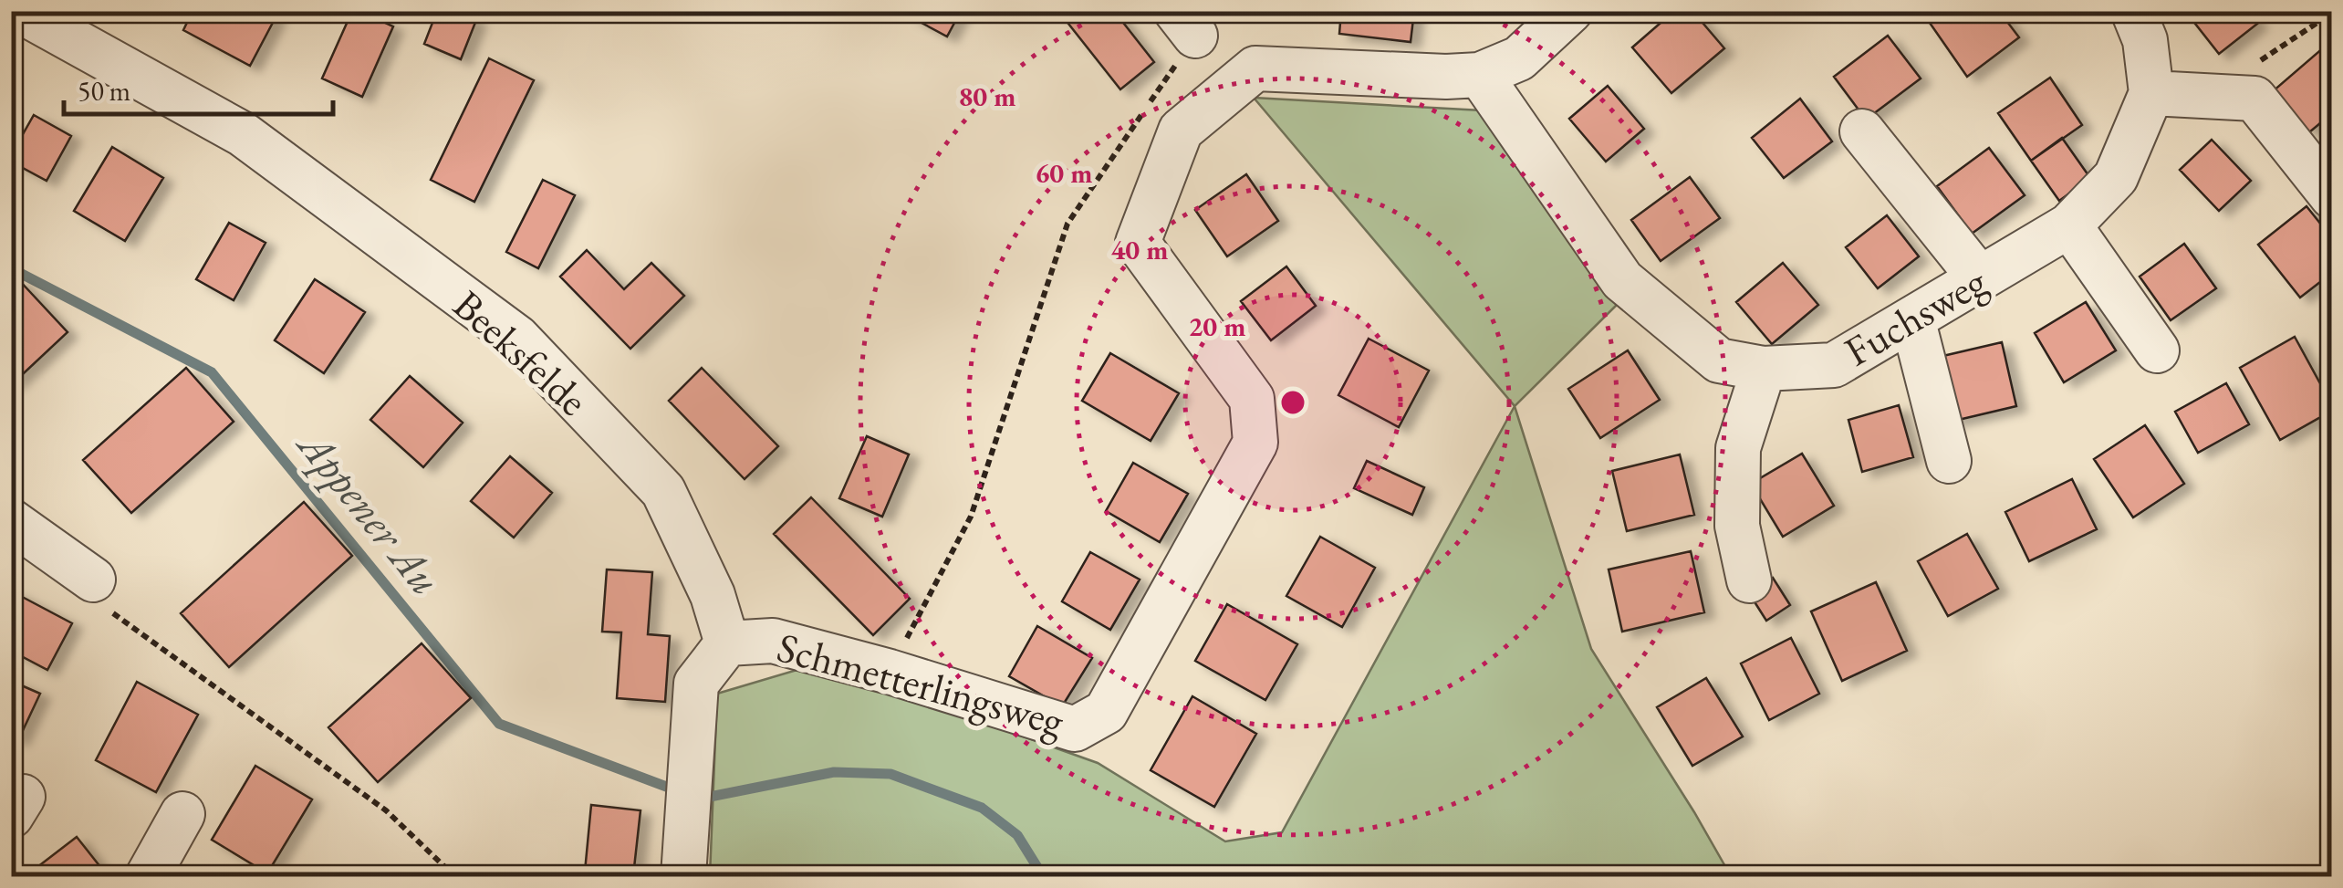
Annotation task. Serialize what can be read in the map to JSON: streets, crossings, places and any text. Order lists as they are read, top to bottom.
{
  "streets": {
    "street": ["Fuchsweg", "Beeksfelde", "Schmetterlingsweg"]
  },
  "crossings": [
    ["Fuchsweg", "Schmetterlingsweg"],
    ["Beeksfelde", "Schmetterlingsweg"]
  ],
  "water": ["Appener Au"],
  "scale_bar": "50 m",
  "rings": [
    "80 m",
    "60 m",
    "40 m",
    "20 m"
  ]
}
